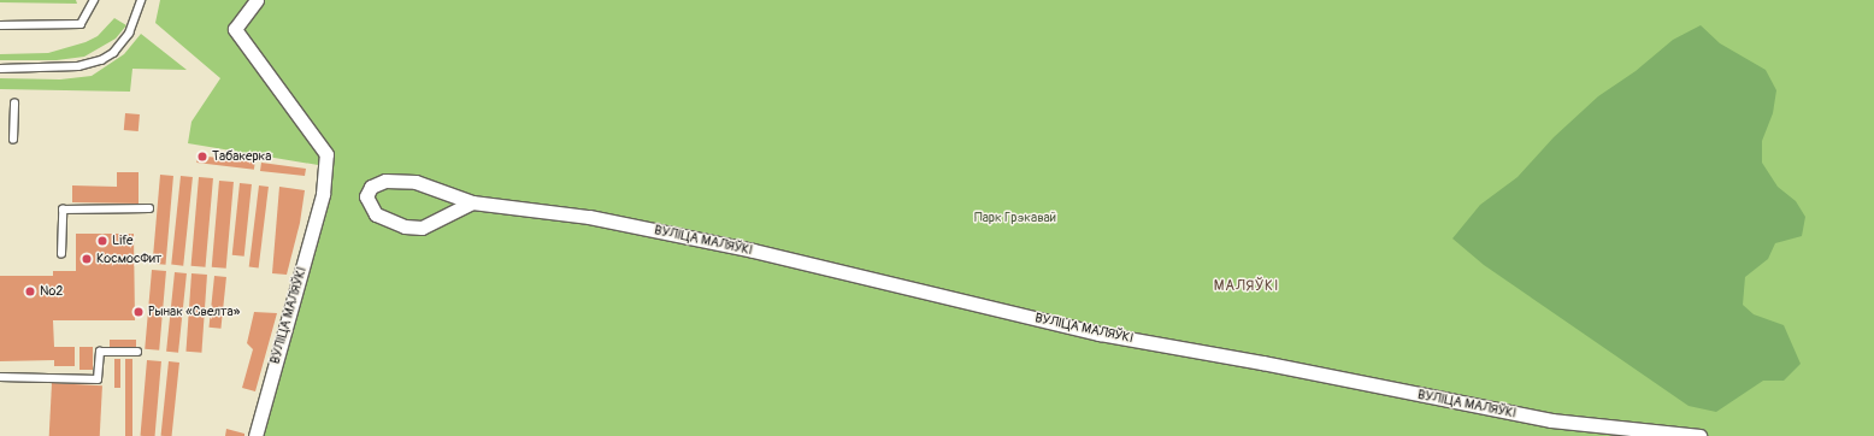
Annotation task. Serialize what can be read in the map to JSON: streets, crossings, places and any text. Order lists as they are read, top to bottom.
{
  "streets": {
    "street": ["ВУЛІЦА МАЛЯЎКІ"]
  },
  "districts": ["МАЛЯЎКІ"],
  "parks": ["Парк Грэкавай"],
  "places": [
    "Табакерка",
    "Life",
    "КосмосФит",
    "№2",
    "Рынак «Свелта»"
  ]
}
